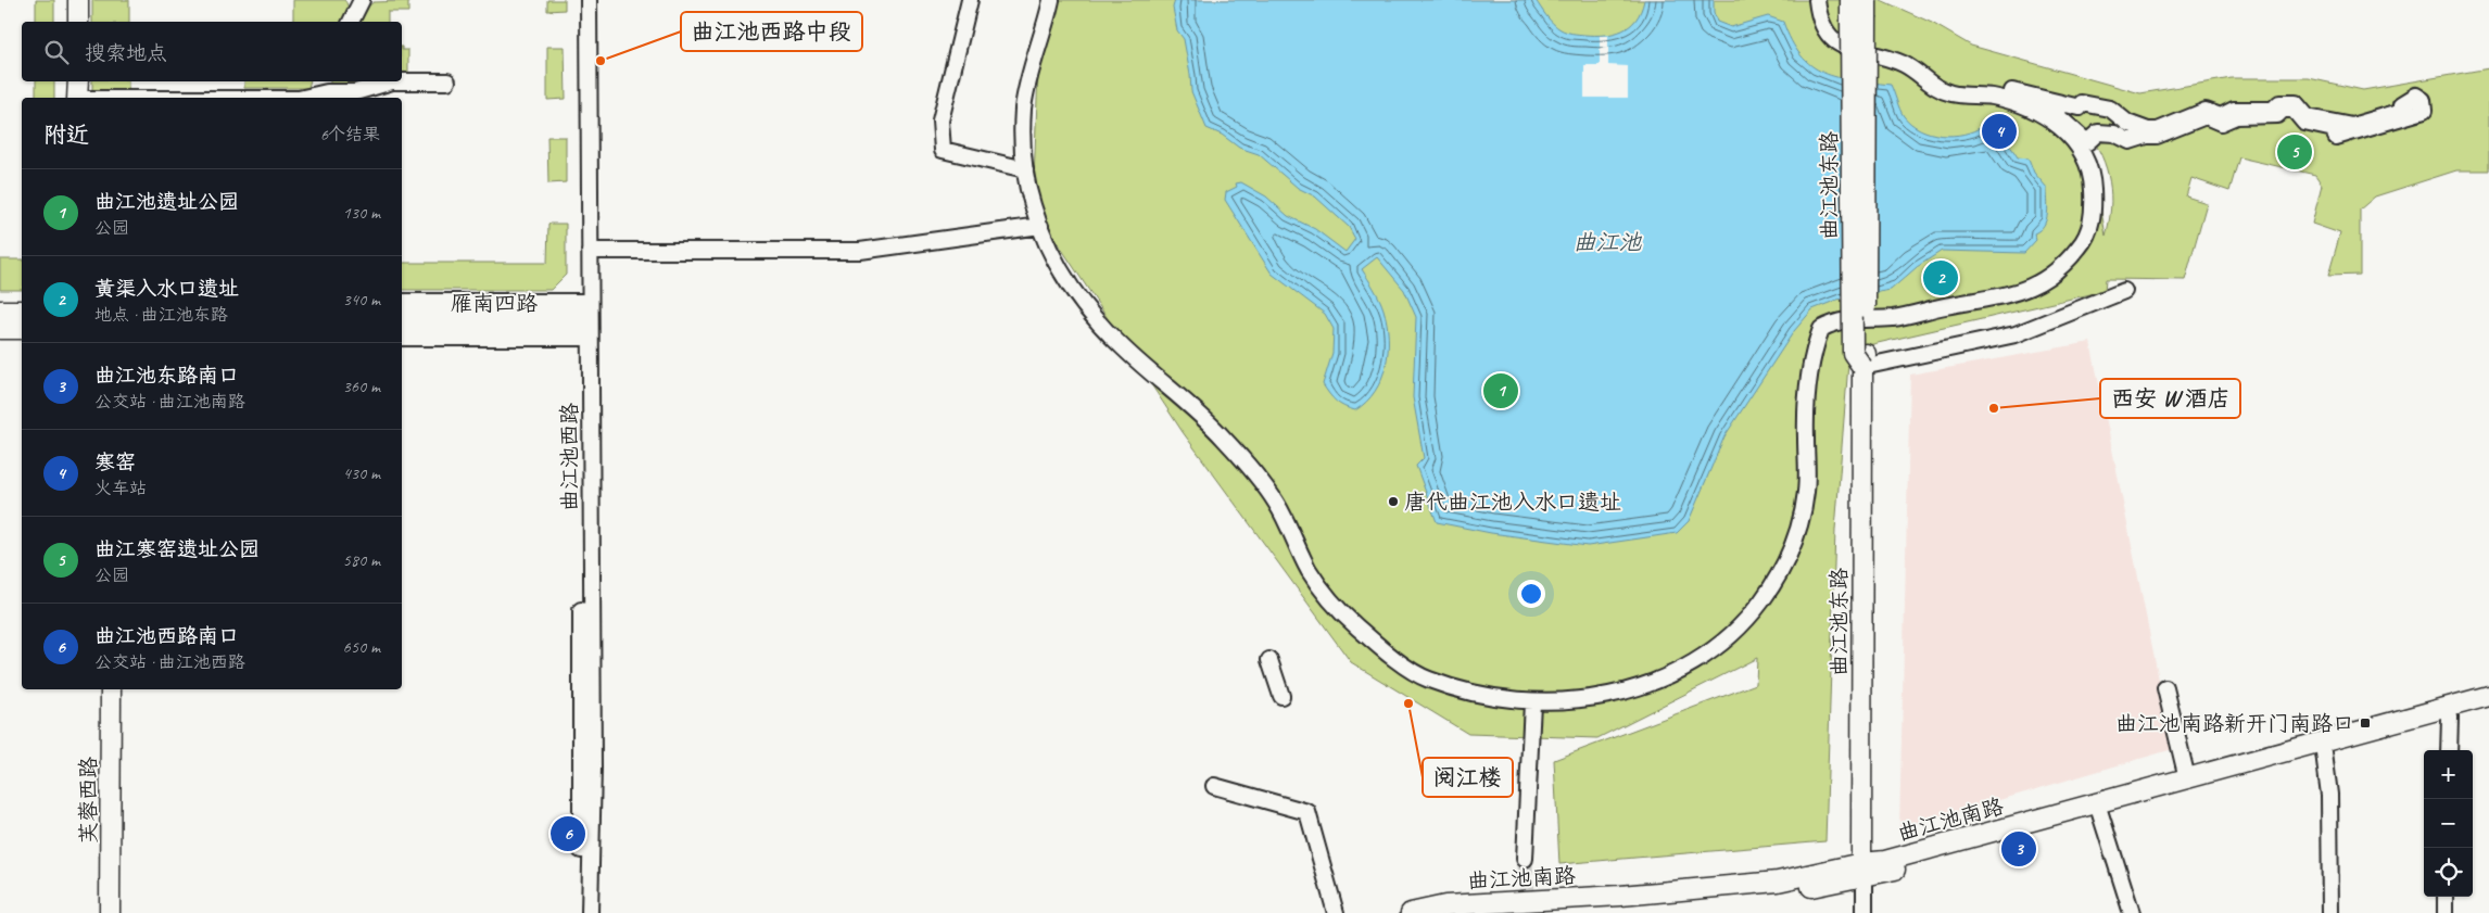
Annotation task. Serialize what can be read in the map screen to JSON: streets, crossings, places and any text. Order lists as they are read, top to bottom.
{
  "streets": {
    "main road": ["曲江池东路", "芙蓉西路", "曲江池南路"],
    "street": ["雁南四路", "曲江池西路"]
  },
  "crossings": [
    ["曲江池东路", "曲江池南路"],
    ["雁南四路", "曲江池西路"]
  ],
  "water": ["曲江池"],
  "places": {
    "other": [
      "曲江池西路中段",
      "西安 W 酒店",
      "唐代曲江池入水口遗址",
      "阅江楼"
    ],
    "transit": ["曲江池南路新开门南路口"]
  },
  "page": {
    "search": "搜索地点",
    "heading": ["附近", "6个结果"],
    "pins": [
      "4",
      "5",
      "2",
      "1",
      "6",
      "3"
    ],
    "list": [
      {
        "mark": "1",
        "name": "曲江池遗址公园",
        "note": "公园",
        "value": "130 m"
      },
      {
        "mark": "2",
        "name": "黄渠入水口遗址",
        "note": "地点 · 曲江池东路",
        "value": "340 m"
      },
      {
        "mark": "3",
        "name": "曲江池东路南口",
        "note": "公交站 · 曲江池南路",
        "value": "360 m"
      },
      {
        "mark": "4",
        "name": "寒窑",
        "note": "火车站",
        "value": "430 m"
      },
      {
        "mark": "5",
        "name": "曲江寒窑遗址公园",
        "note": "公园",
        "value": "580 m"
      },
      {
        "mark": "6",
        "name": "曲江池西路南口",
        "note": "公交站 · 曲江池西路",
        "value": "650 m"
      }
    ],
    "map_buttons": ["+", "−"]
  }
}
